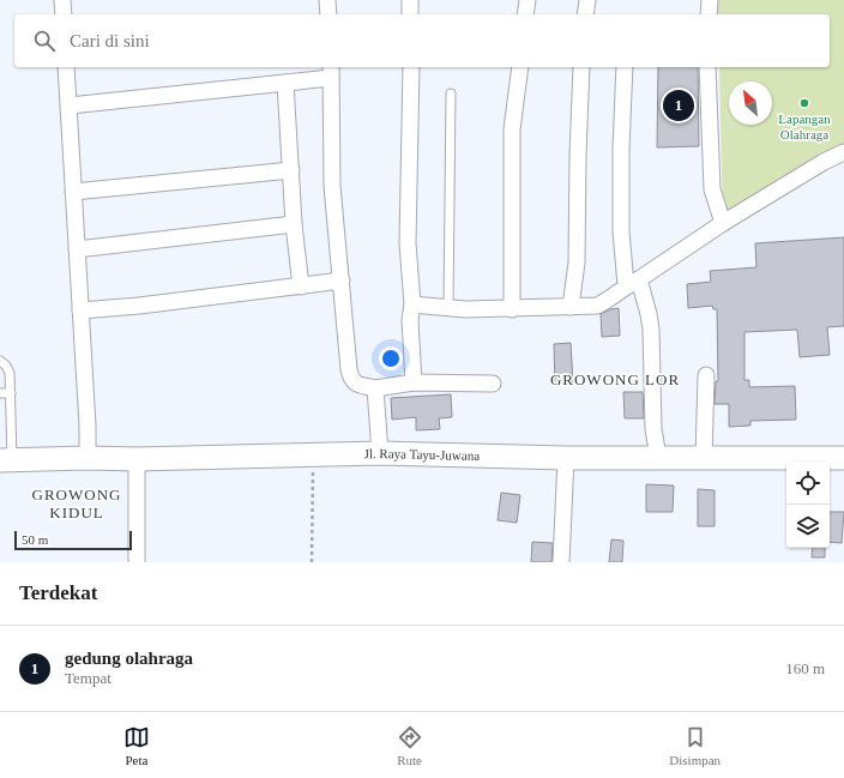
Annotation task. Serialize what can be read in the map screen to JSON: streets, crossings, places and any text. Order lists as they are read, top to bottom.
{
  "streets": {
    "main road": ["Jl. Raya Tayu-Juwana"]
  },
  "districts": ["GROWONG LOR", "GROWONG KIDUL"],
  "places": ["Lapangan Olahraga"],
  "scale_bar": "50 m",
  "north": "top left",
  "page": {
    "search": "Cari di sini",
    "pins": "1",
    "scale": "50 m",
    "heading": "Terdekat",
    "list": [
      {
        "mark": "1",
        "name": "gedung olahraga",
        "note": "Tempat",
        "value": "160 m"
      }
    ],
    "nav": ["Peta", "Rute", "Disimpan"]
  }
}
